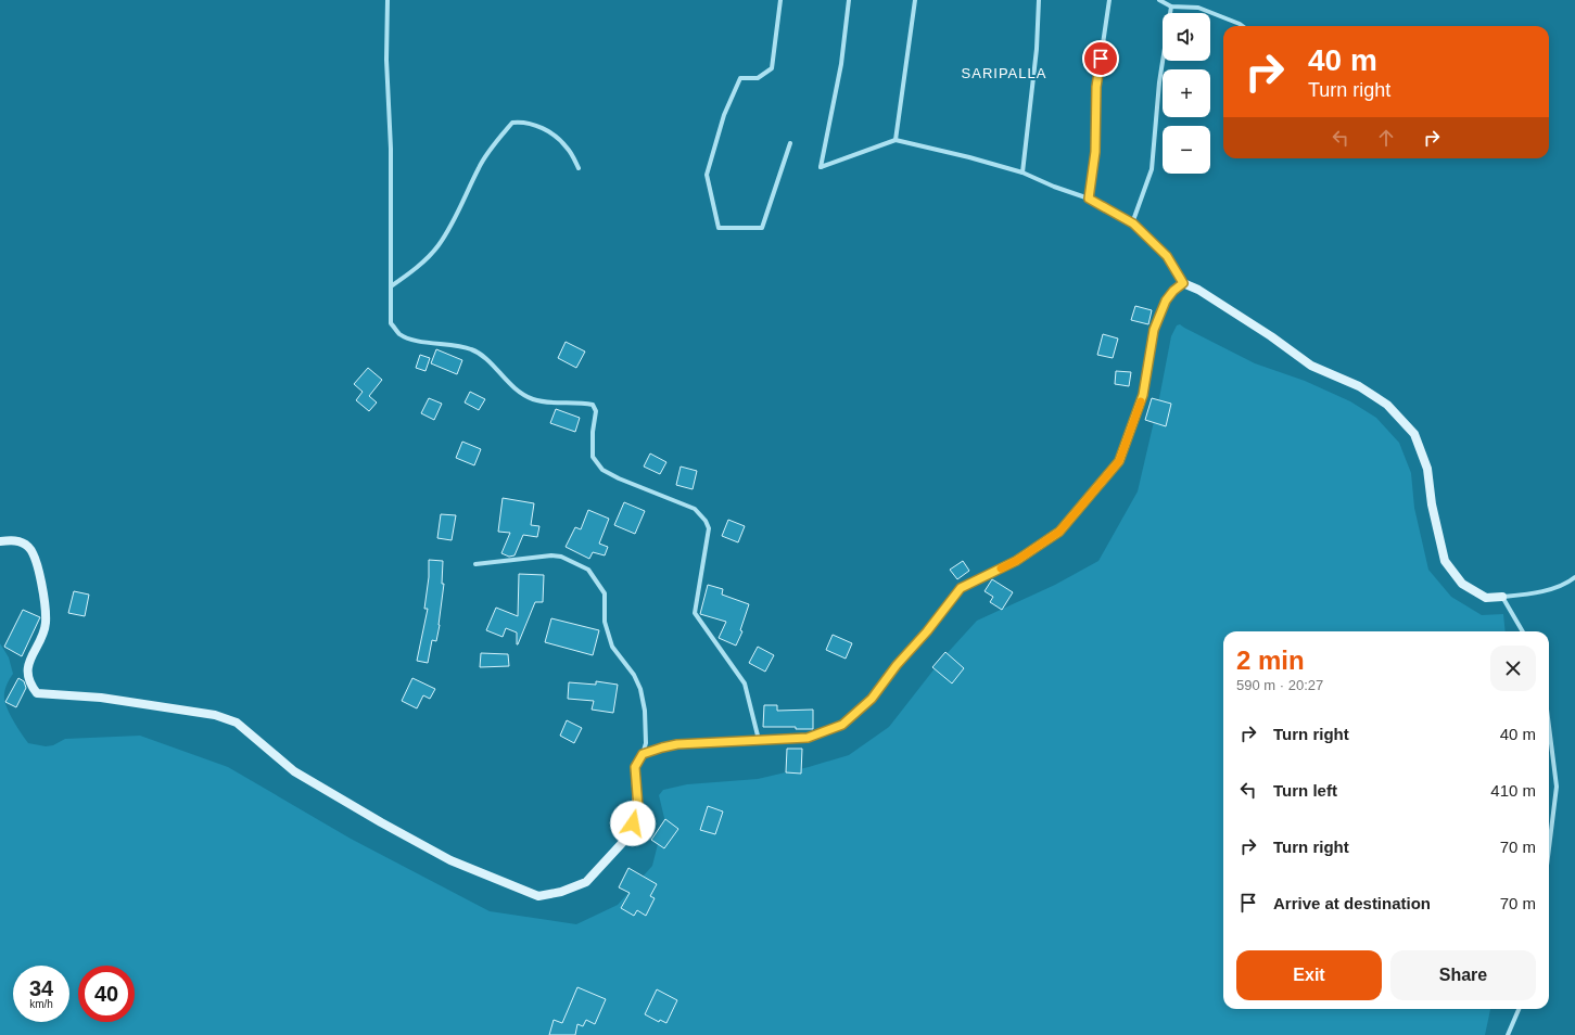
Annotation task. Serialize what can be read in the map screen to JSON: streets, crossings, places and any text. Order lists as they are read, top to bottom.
{
  "districts": ["SARIPALLA"],
  "page": {
    "map_buttons": ["+", "−"],
    "turn": ["40 m", "Turn right"],
    "heading": ["2 min", "590 m · 20:27"],
    "list": [
      {
        "name": "Turn right",
        "value": "40 m"
      },
      {
        "name": "Turn left",
        "value": "410 m"
      },
      {
        "name": "Turn right",
        "value": "70 m"
      },
      {
        "name": "Arrive at destination",
        "value": "70 m"
      }
    ],
    "buttons": ["Exit", "Share"],
    "speed": "34 km/h",
    "limit": "40"
  }
}
